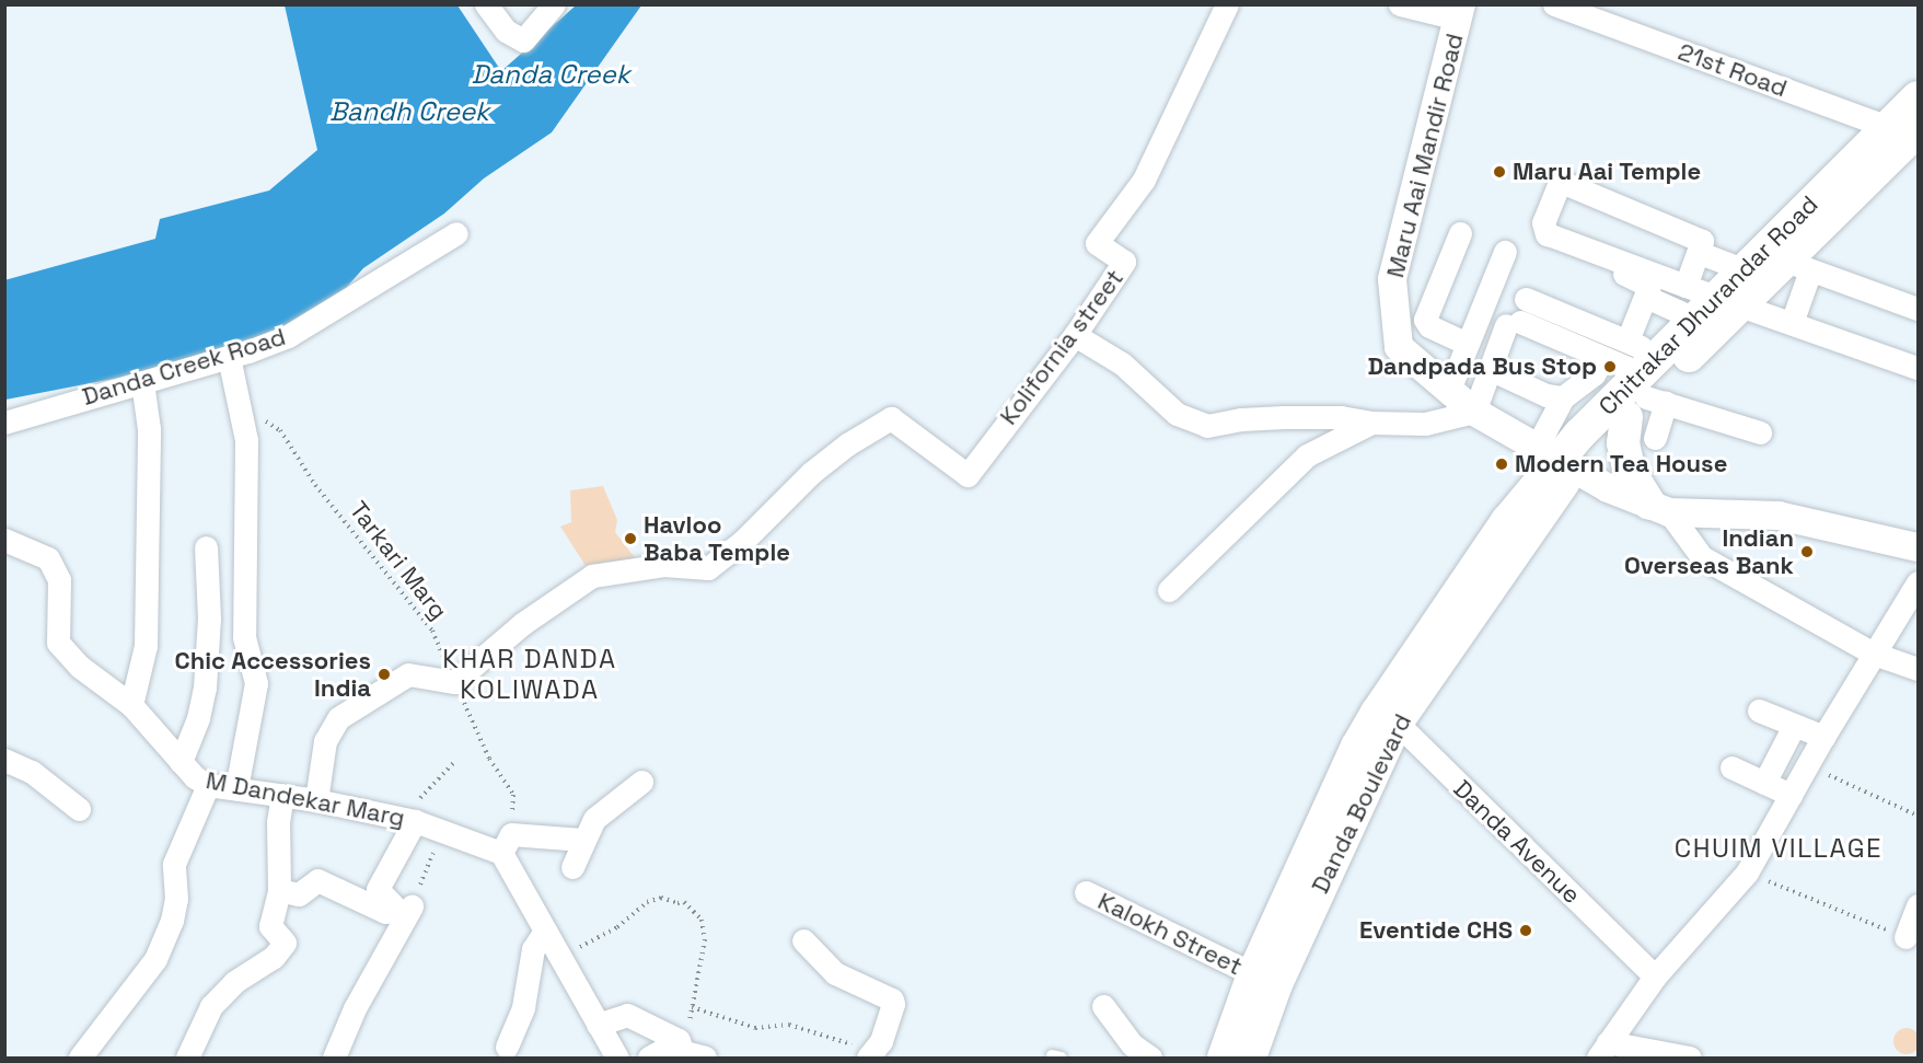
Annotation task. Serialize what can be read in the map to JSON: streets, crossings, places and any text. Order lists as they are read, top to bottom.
{
  "streets": {
    "main road": ["Chitrakar Dhurandar Road"],
    "street": [
      "21st Road",
      "Maru Aai Mandir Road",
      "Kolifornia street",
      "Danda Creek Road",
      "M Dandekar Marg",
      "Danda Avenue",
      "Kalokh Street"
    ],
    "path": ["Tarkari Marg"]
  },
  "crossings": [
    ["21st Road", "Chitrakar Dhurandar Road"],
    ["Maru Aai Mandir Road", "Chitrakar Dhurandar Road"],
    ["Kolifornia street", "Tarkari Marg"],
    ["Tarkari Marg", "M Dandekar Marg"]
  ],
  "districts": ["KHAR DANDA KOLIWADA", "CHUIM VILLAGE"],
  "water": ["Danda Creek", "Bandh Creek"],
  "places": [
    "Maru Aai Temple",
    "Dandpada Bus Stop",
    "Modern Tea House",
    "Havloo Baba Temple",
    "Indian Overseas Bank",
    "Chic Accessories India",
    "Eventide CHS"
  ]
}
